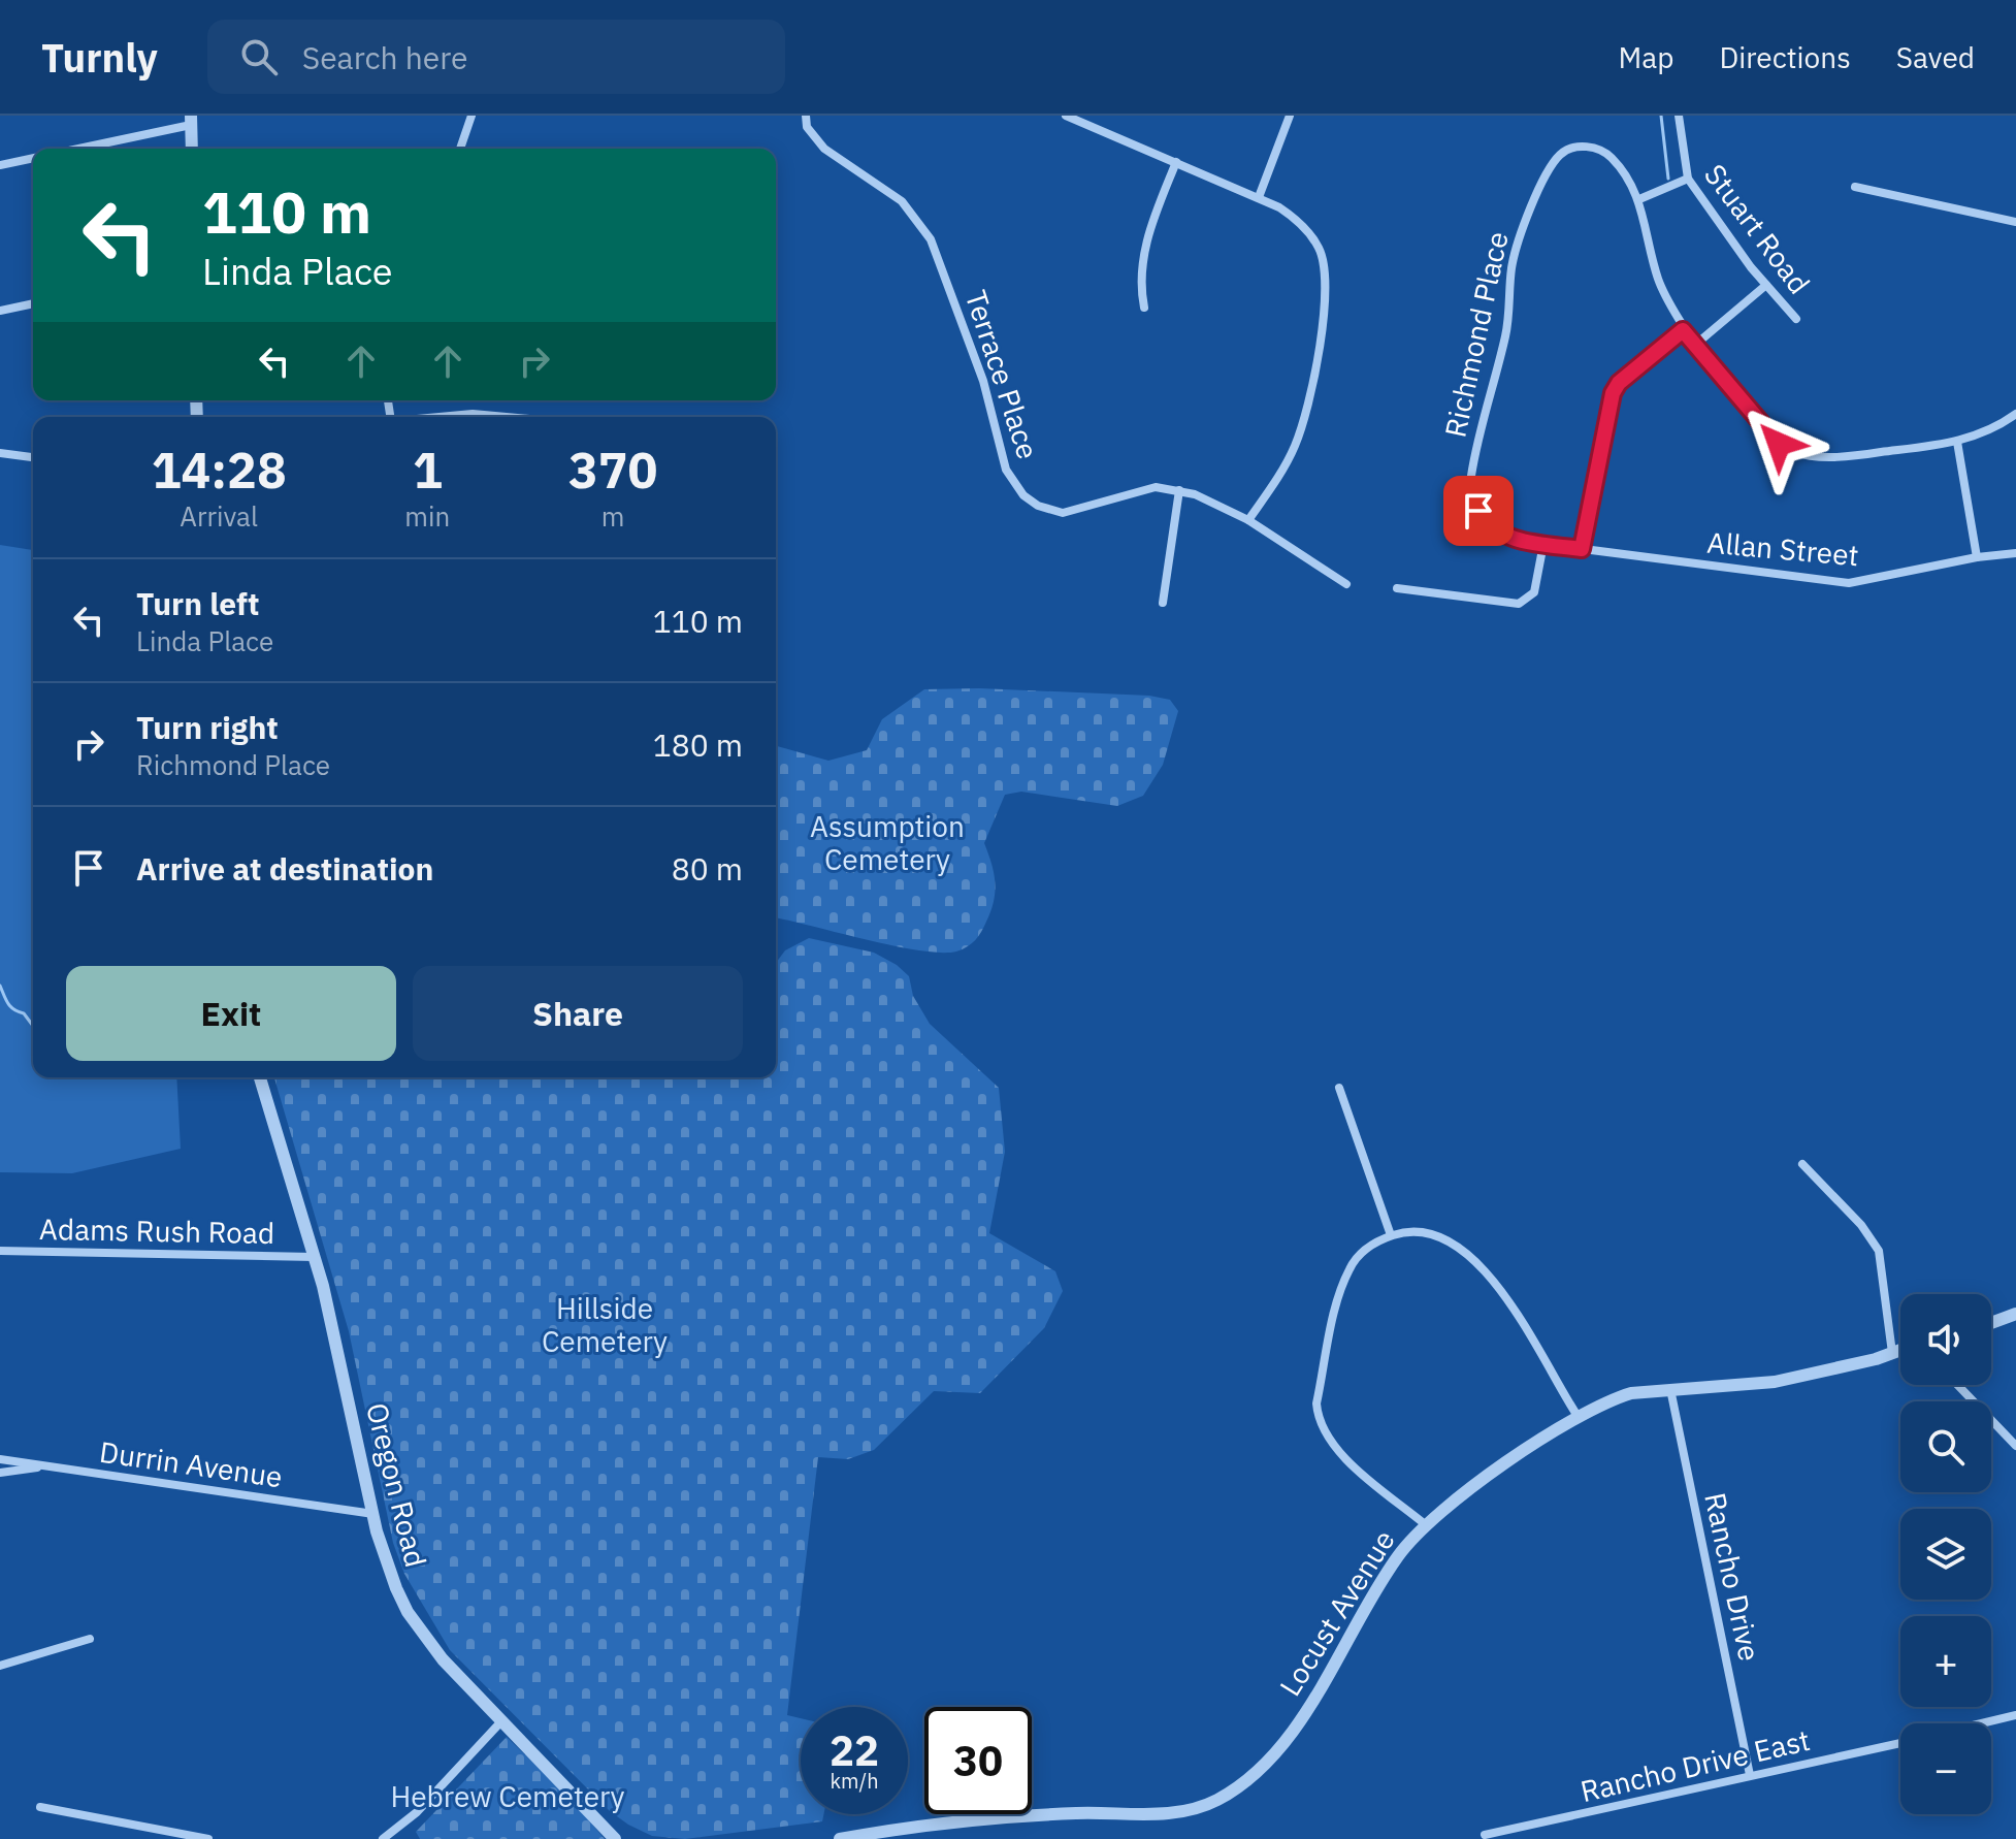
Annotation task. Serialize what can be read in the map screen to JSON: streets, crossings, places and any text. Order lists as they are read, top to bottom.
{
  "streets": {
    "street": [
      "Stuart Road",
      "Richmond Place",
      "Terrace Place",
      "Allan Street",
      "Adams Rush Road",
      "Durrin Avenue",
      "Oregon Road",
      "Rancho Drive",
      "Locust Avenue",
      "Rancho Drive East"
    ]
  },
  "crossings": [
    ["Richmond Place", "Allan Street"],
    ["Adams Rush Road", "Oregon Road"],
    ["Durrin Avenue", "Oregon Road"],
    ["Rancho Drive", "Locust Avenue"],
    ["Rancho Drive", "Rancho Drive East"]
  ],
  "parks": ["Assumption Cemetery", "Hillside Cemetery", "Hebrew Cemetery"],
  "page": {
    "header": "Turnly",
    "search": "Search here",
    "nav": ["Map", "Directions", "Saved"],
    "turn": ["110 m", "Linda Place"],
    "eta": [
      "14:28",
      "Arrival",
      "1",
      "min",
      "370",
      "m"
    ],
    "list": [
      {
        "name": "Turn left",
        "note": "Linda Place",
        "value": "110 m"
      },
      {
        "name": "Turn right",
        "note": "Richmond Place",
        "value": "180 m"
      },
      {
        "name": "Arrive at destination",
        "value": "80 m"
      }
    ],
    "buttons": ["Exit", "Share"],
    "map_buttons": ["+", "−"],
    "speed": "22 km/h",
    "limit": "30"
  }
}
